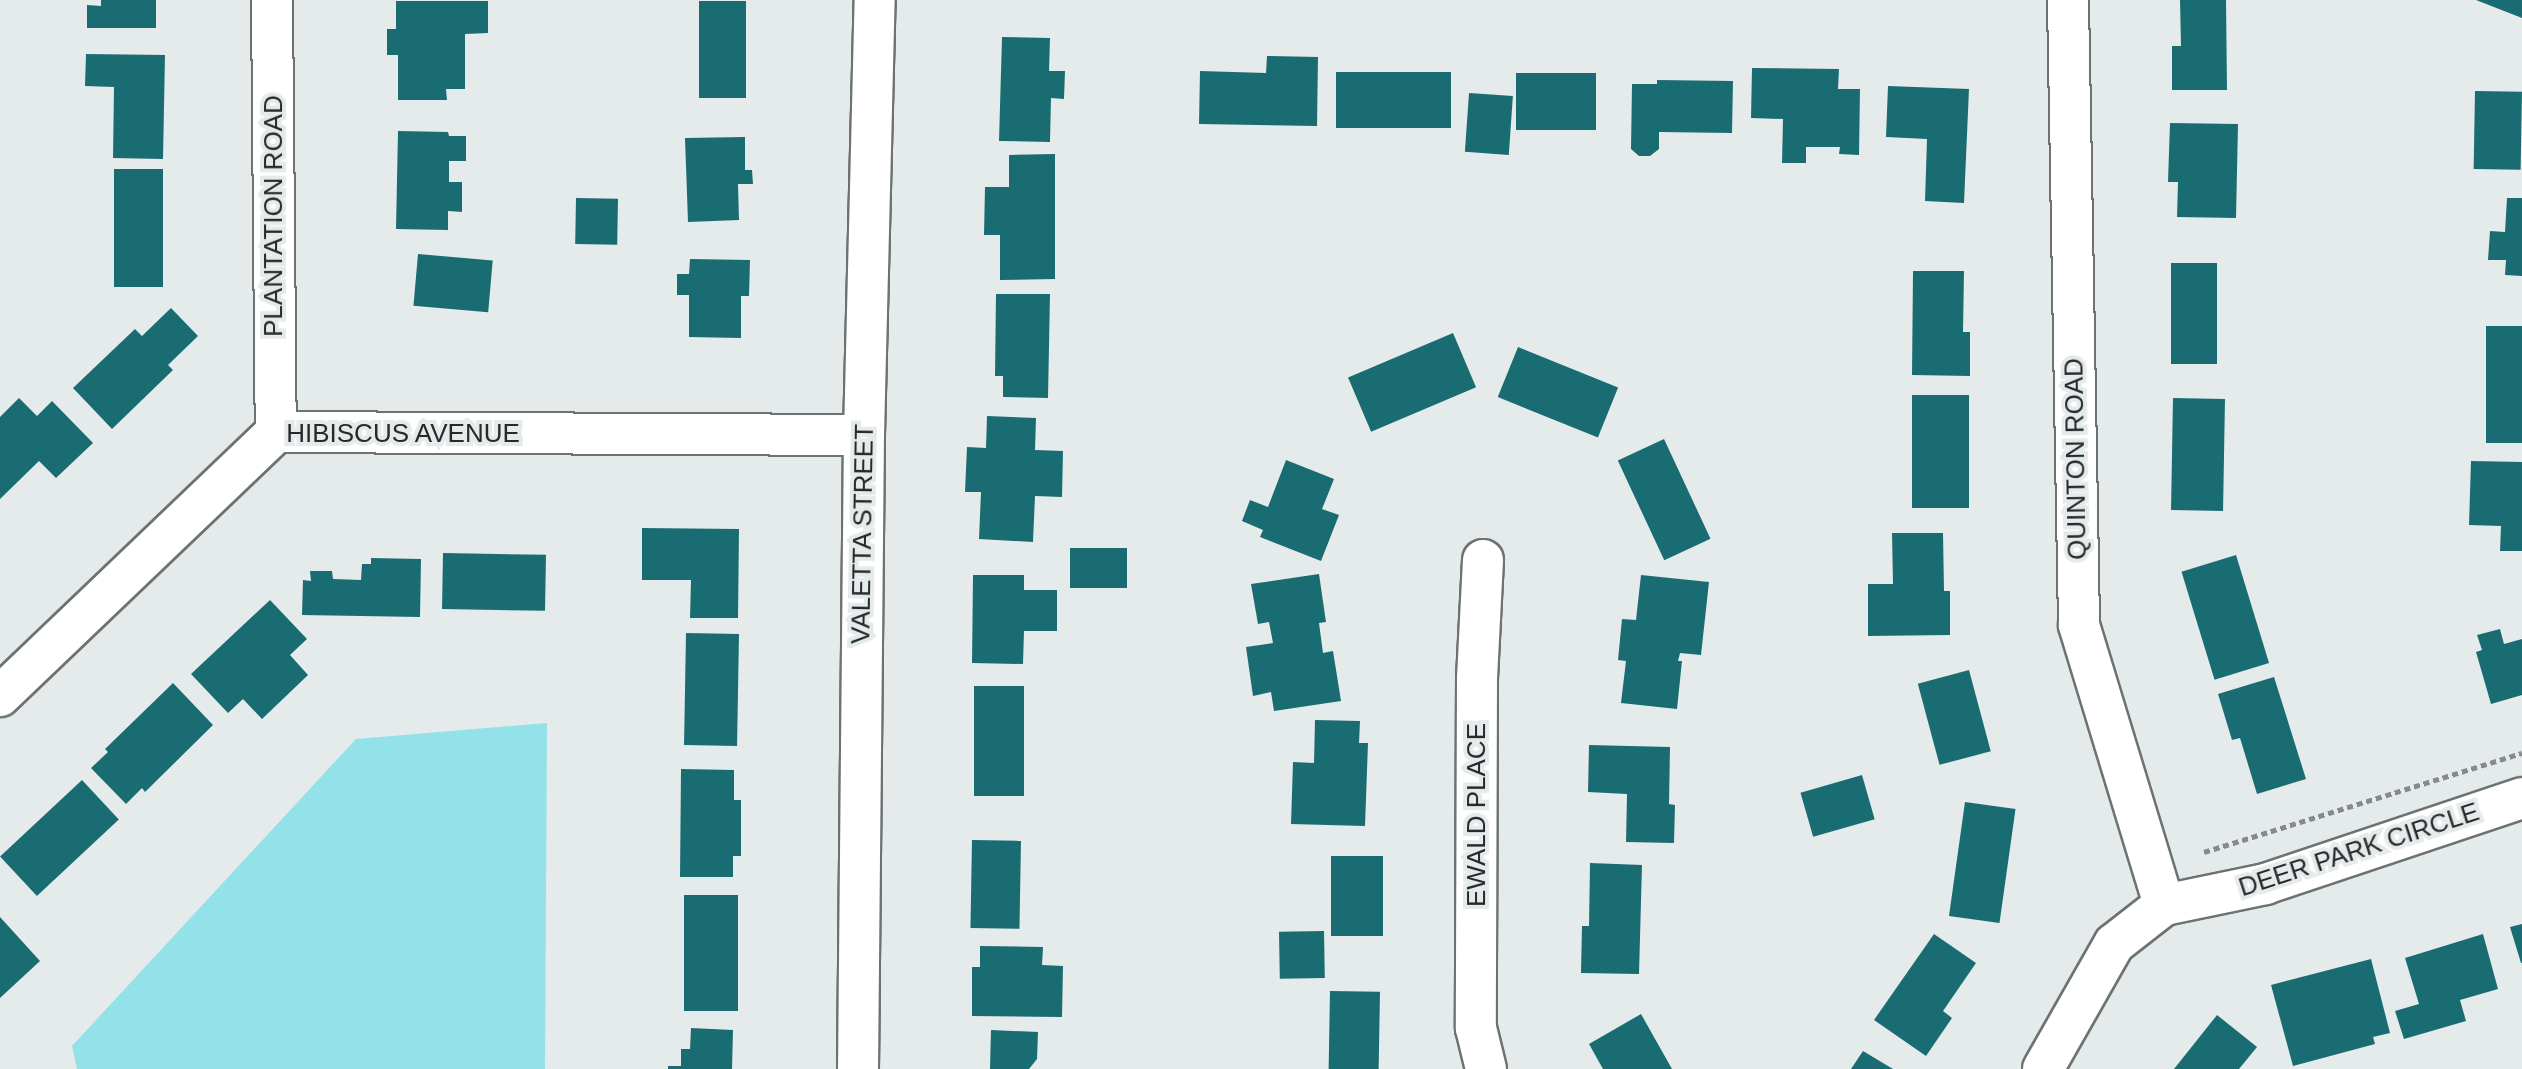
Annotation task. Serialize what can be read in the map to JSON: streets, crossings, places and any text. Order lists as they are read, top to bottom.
{
  "streets": {
    "street": [
      "PLANTATION ROAD",
      "HIBISCUS AVENUE",
      "QUINTON ROAD",
      "VALETTA STREET",
      "EWALD PLACE",
      "DEER PARK CIRCLE"
    ]
  },
  "crossings": [
    ["PLANTATION ROAD", "HIBISCUS AVENUE"],
    ["HIBISCUS AVENUE", "VALETTA STREET"],
    ["QUINTON ROAD", "DEER PARK CIRCLE"]
  ]
}
